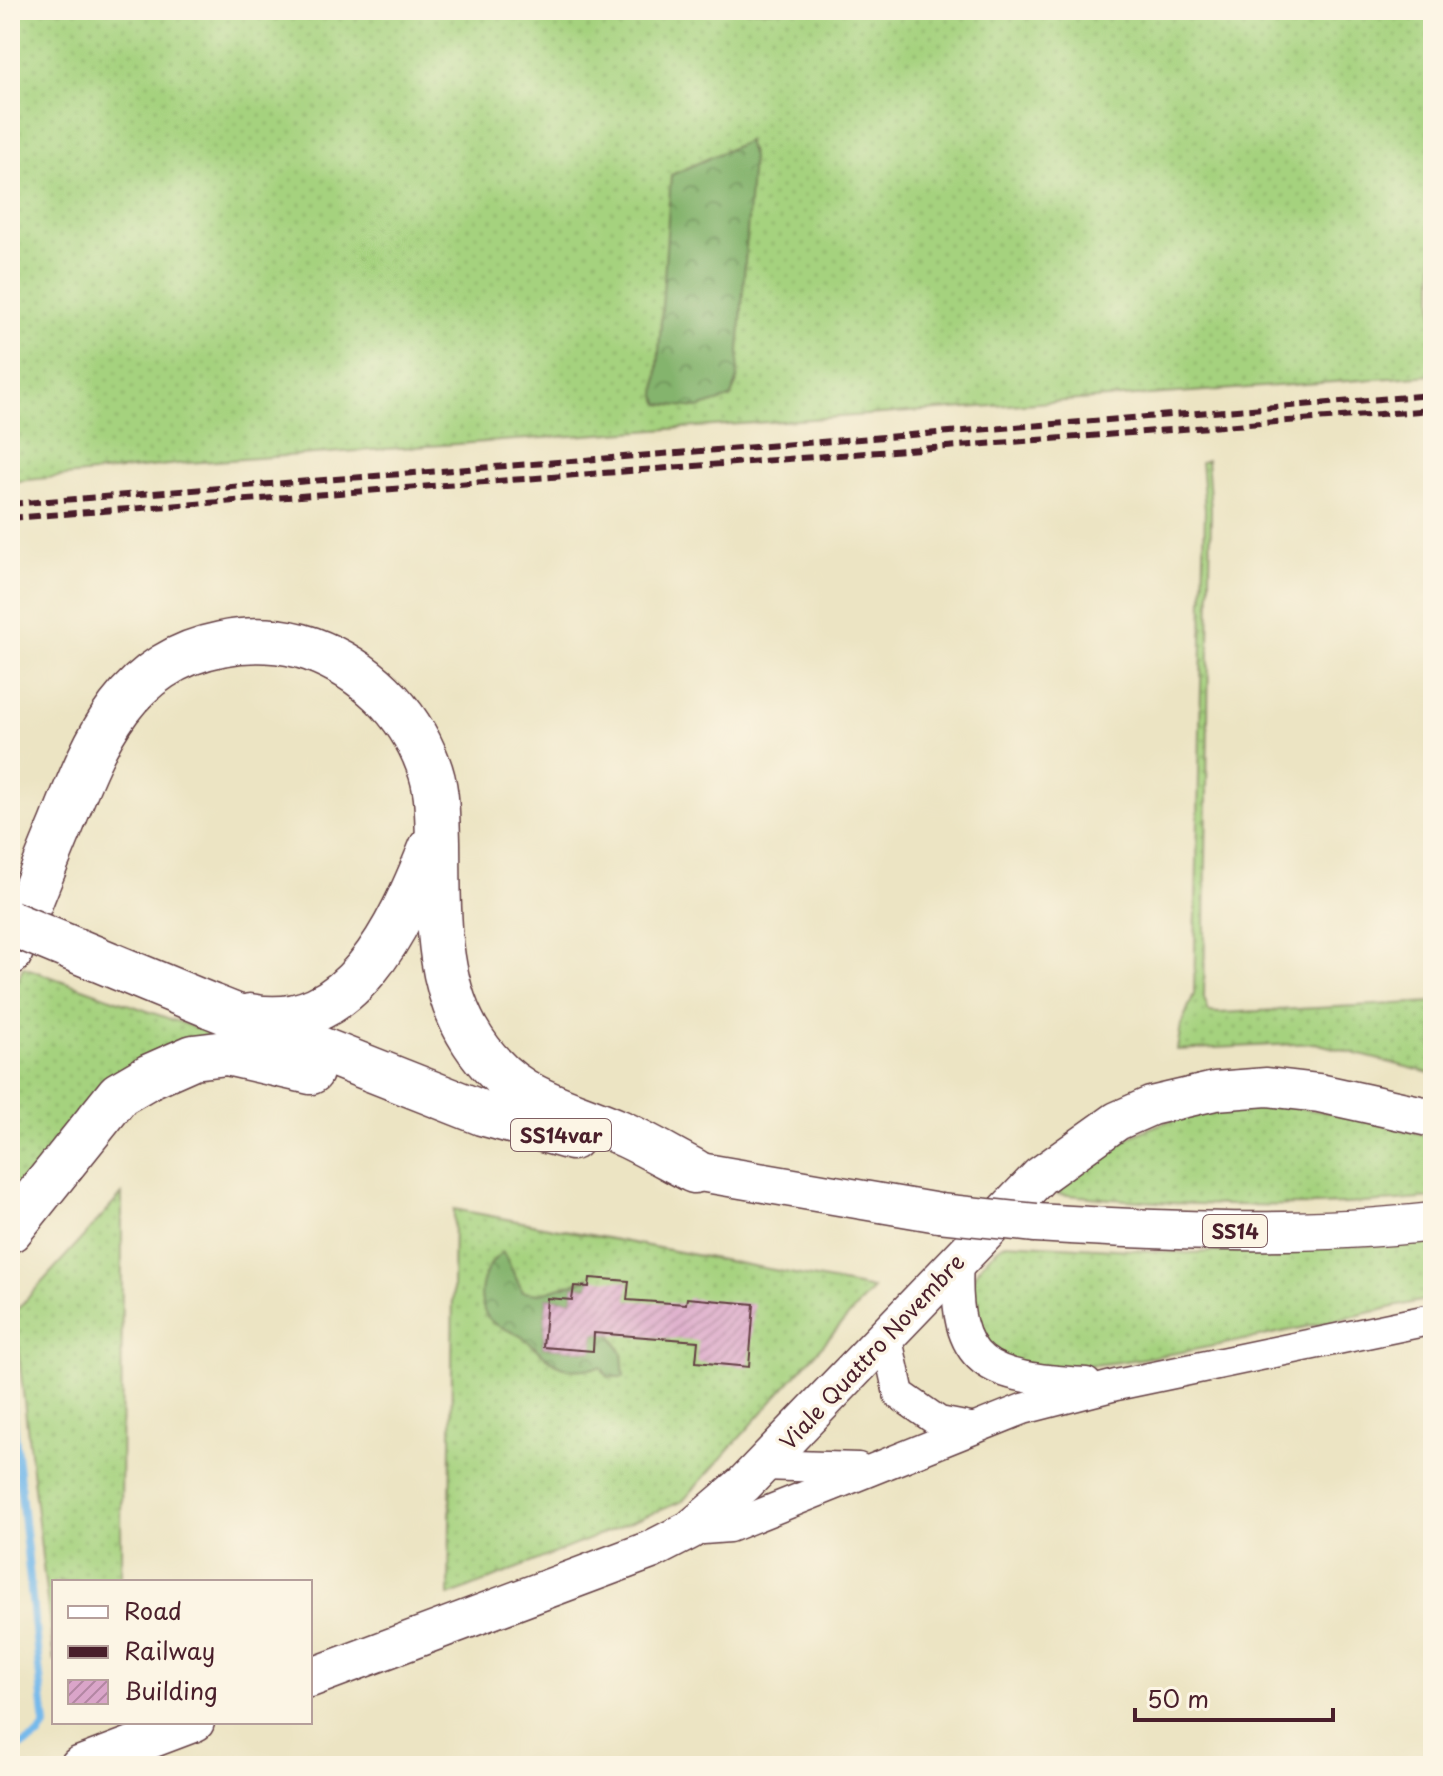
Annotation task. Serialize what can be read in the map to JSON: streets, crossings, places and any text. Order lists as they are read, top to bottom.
{
  "streets": {
    "highway": ["SS14var"],
    "main road": ["SS14", "Viale Quattro Novembre"]
  },
  "crossings": [
    ["SS14var", "SS14"]
  ],
  "legend": ["Road", "Railway", "Building"],
  "scale_bar": "50 m"
}
